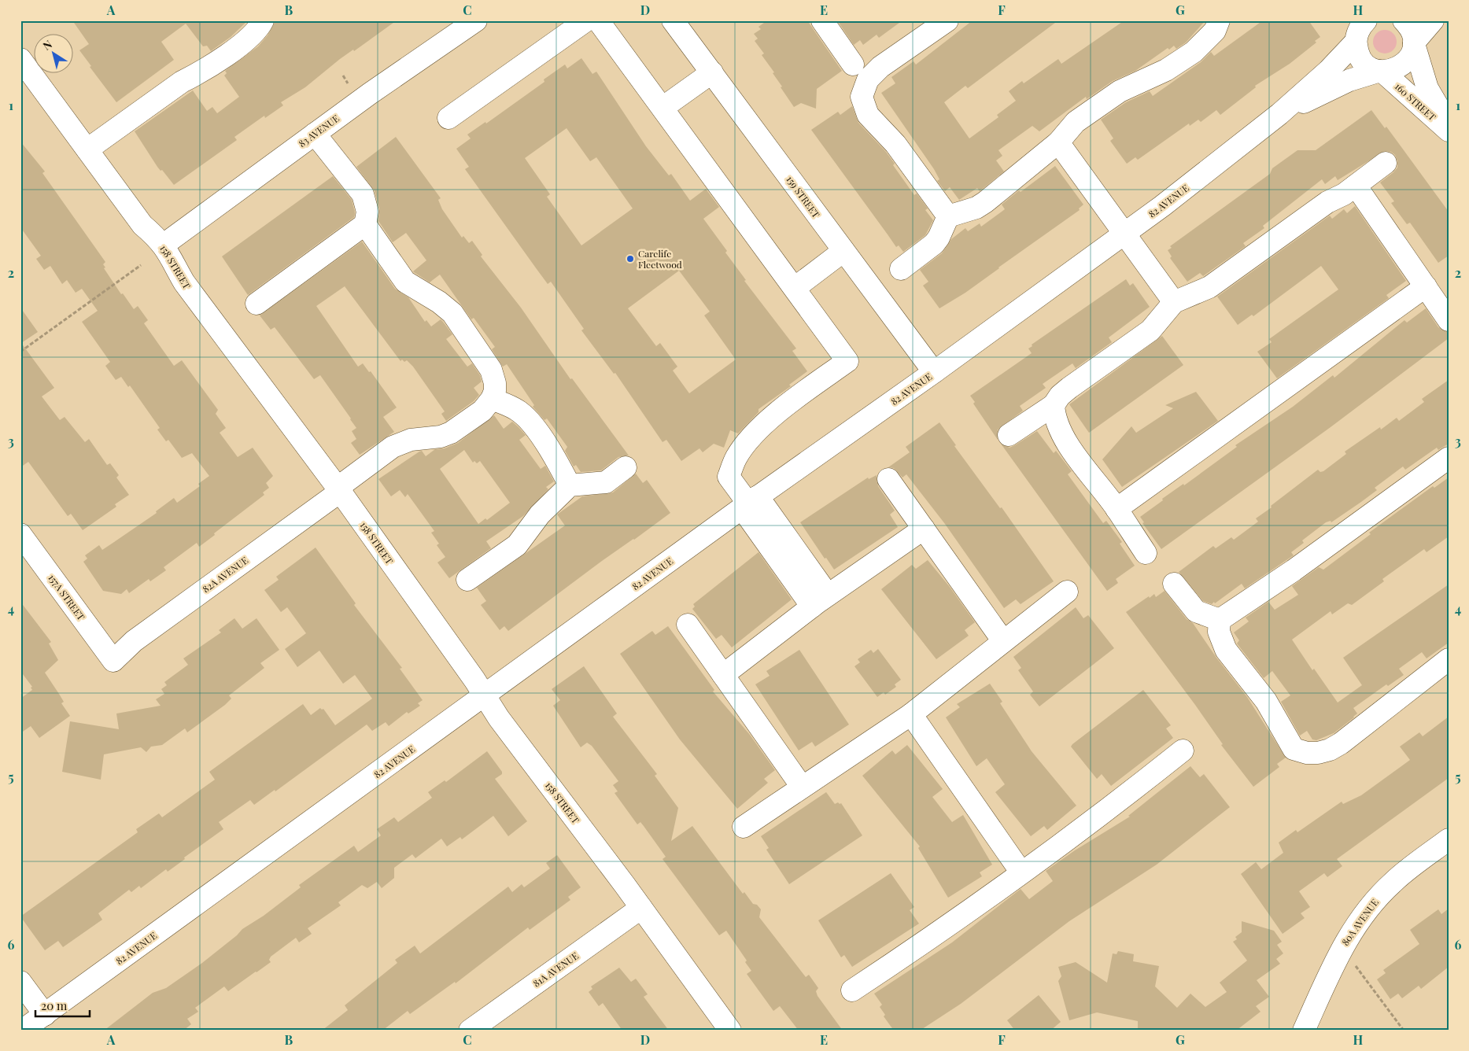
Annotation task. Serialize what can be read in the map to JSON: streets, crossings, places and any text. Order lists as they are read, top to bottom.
{
  "streets": {
    "street": [
      "160 STREET",
      "83 AVENUE",
      "159 STREET",
      "82 AVENUE",
      "158 STREET",
      "82A AVENUE",
      "157A STREET",
      "80A AVENUE",
      "81A AVENUE"
    ]
  },
  "crossings": [
    ["160 STREET", "82 AVENUE"],
    ["83 AVENUE", "158 STREET"],
    ["159 STREET", "82 AVENUE"],
    ["82 AVENUE", "158 STREET"],
    ["158 STREET", "82A AVENUE"],
    ["158 STREET", "81A AVENUE"],
    ["82A AVENUE", "157A STREET"]
  ],
  "places": ["Carelife Fleetwood"],
  "scale_bar": "20 m",
  "north": "top left",
  "grid": {
    "columns": [
      "A",
      "B",
      "C",
      "D",
      "E",
      "F",
      "G",
      "H"
    ],
    "rows": [
      "1",
      "2",
      "3",
      "4",
      "5",
      "6"
    ]
  }
}
